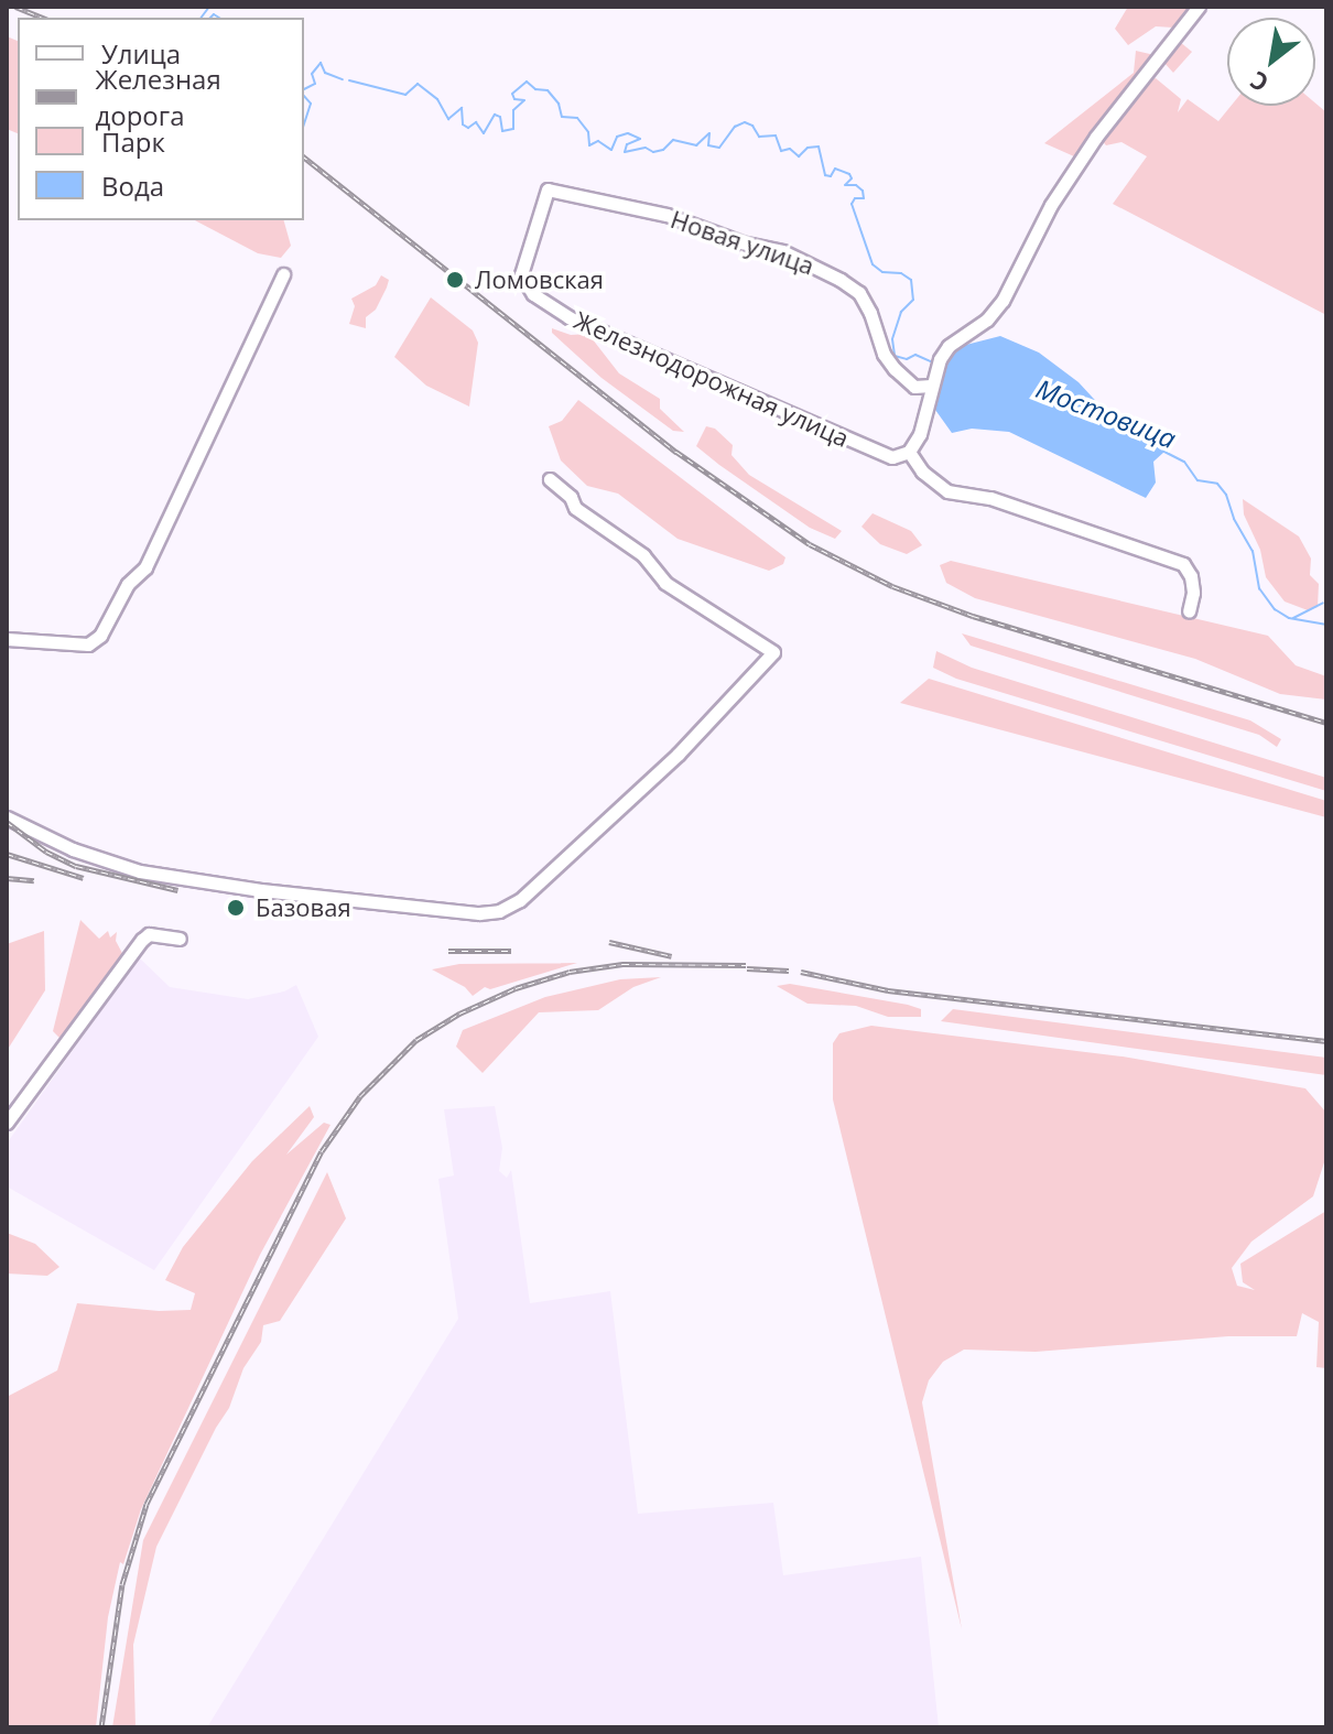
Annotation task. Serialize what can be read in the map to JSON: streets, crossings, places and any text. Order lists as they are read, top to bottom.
{
  "streets": {
    "street": ["Новая улица", "Железнодорожная улица"]
  },
  "crossings": [
    ["Новая улица", "Железнодорожная улица"]
  ],
  "water": ["Мостовица"],
  "places": ["Ломовская", "Базовая"],
  "legend": [
    "Улица",
    "Железная дорога",
    "Парк",
    "Вода"
  ],
  "north": "bottom left"
}
